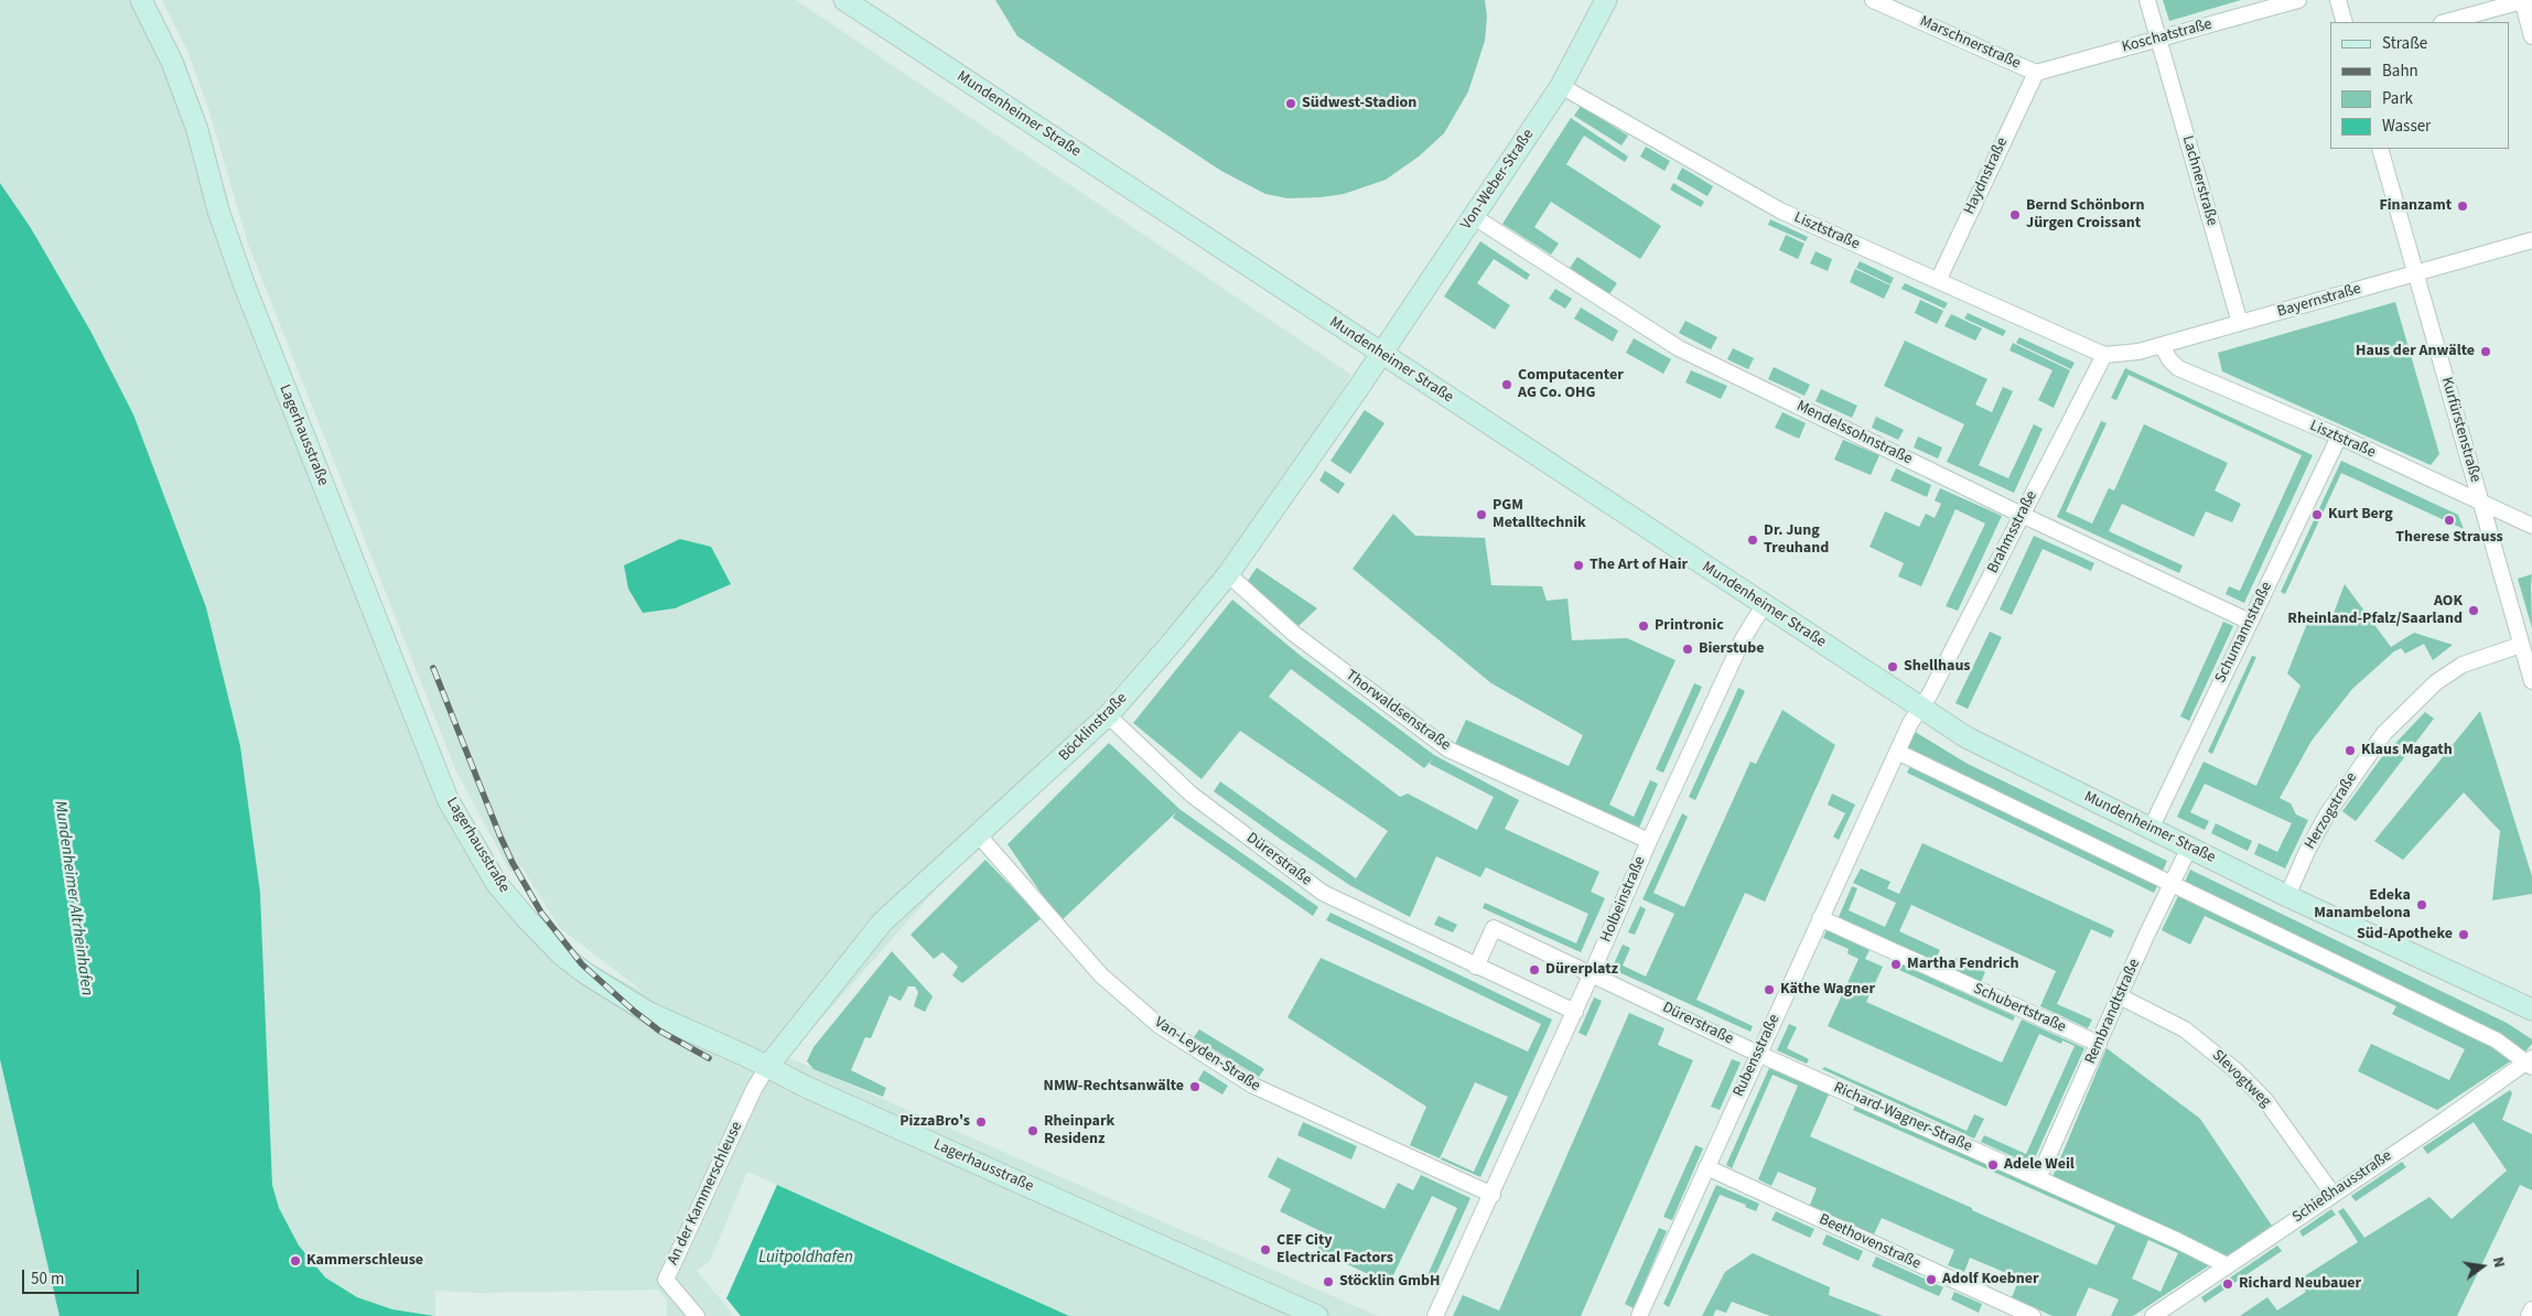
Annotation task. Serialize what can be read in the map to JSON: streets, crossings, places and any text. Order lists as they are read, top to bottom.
{
  "streets": {
    "street": [
      "Koschatstraße",
      "Marschnerstraße",
      "Mundenheimer Straße",
      "Haydnstraße",
      "Von-Weber-Straße",
      "Lachnerstraße",
      "Lisztstraße",
      "Bayernstraße",
      "Kurfürstenstraße",
      "Mendelssohnstraße",
      "Lagerhausstraße",
      "Brahmsstraße",
      "Schumannstraße",
      "Thorwaldsenstraße",
      "Böcklinstraße",
      "Herzogstraße",
      "Dürerstraße",
      "Holbeinstraße",
      "Schubertstraße",
      "Rembrandtstraße",
      "Van-Leyden-Straße",
      "Rubensstraße",
      "Slevogtweg",
      "Richard-Wagner-Straße",
      "Schießhausstraße",
      "An der Kammerschleuse",
      "Beethovenstraße"
    ]
  },
  "crossings": [
    ["Koschatstraße", "Marschnerstraße"],
    ["Koschatstraße", "Haydnstraße"],
    ["Koschatstraße", "Lachnerstraße"],
    ["Marschnerstraße", "Haydnstraße"],
    ["Mundenheimer Straße", "Von-Weber-Straße"],
    ["Mundenheimer Straße", "Brahmsstraße"],
    ["Mundenheimer Straße", "Schumannstraße"],
    ["Mundenheimer Straße", "Böcklinstraße"],
    ["Mundenheimer Straße", "Herzogstraße"],
    ["Mundenheimer Straße", "Holbeinstraße"],
    ["Mundenheimer Straße", "Rembrandtstraße"],
    ["Mundenheimer Straße", "Rubensstraße"],
    ["Haydnstraße", "Lisztstraße"],
    ["Von-Weber-Straße", "Lisztstraße"],
    ["Von-Weber-Straße", "Mendelssohnstraße"],
    ["Von-Weber-Straße", "Böcklinstraße"],
    ["Lachnerstraße", "Bayernstraße"],
    ["Lisztstraße", "Bayernstraße"],
    ["Lisztstraße", "Kurfürstenstraße"],
    ["Lisztstraße", "Brahmsstraße"],
    ["Lisztstraße", "Schumannstraße"],
    ["Bayernstraße", "Kurfürstenstraße"],
    ["Bayernstraße", "Brahmsstraße"],
    ["Kurfürstenstraße", "Herzogstraße"],
    ["Mendelssohnstraße", "Brahmsstraße"],
    ["Mendelssohnstraße", "Schumannstraße"],
    ["Lagerhausstraße", "Böcklinstraße"],
    ["Lagerhausstraße", "An der Kammerschleuse"],
    ["Brahmsstraße", "Rubensstraße"],
    ["Thorwaldsenstraße", "Böcklinstraße"],
    ["Thorwaldsenstraße", "Holbeinstraße"],
    ["Böcklinstraße", "Dürerstraße"],
    ["Böcklinstraße", "Van-Leyden-Straße"],
    ["Böcklinstraße", "An der Kammerschleuse"],
    ["Dürerstraße", "Holbeinstraße"],
    ["Dürerstraße", "Rubensstraße"],
    ["Dürerstraße", "Richard-Wagner-Straße"],
    ["Holbeinstraße", "Van-Leyden-Straße"],
    ["Schubertstraße", "Rembrandtstraße"],
    ["Schubertstraße", "Rubensstraße"],
    ["Rembrandtstraße", "Slevogtweg"],
    ["Rembrandtstraße", "Richard-Wagner-Straße"],
    ["Rubensstraße", "Richard-Wagner-Straße"],
    ["Rubensstraße", "Beethovenstraße"],
    ["Slevogtweg", "Schießhausstraße"],
    ["Richard-Wagner-Straße", "Schießhausstraße"]
  ],
  "water": ["Mundenheimer Altrheinhafen", "Luitpoldhafen"],
  "places": [
    "Südwest-Stadion",
    "Finanzamt",
    "Bernd Schönborn Jürgen Croissant",
    "Haus der Anwälte",
    "Computacenter AG Co. OHG",
    "PGM Metalltechnik",
    "Kurt Berg",
    "Therese Strauss",
    "Dr. Jung Treuhand",
    "The Art of Hair",
    "AOK Rheinland-Pfalz/Saarland",
    "Printronic",
    "Bierstube",
    "Shellhaus",
    "Klaus Magath",
    "Edeka Manambelona",
    "Süd-Apotheke",
    "Martha Fendrich",
    "Dürerplatz",
    "Käthe Wagner",
    "NMW-Rechtsanwälte",
    "PizzaBro's",
    "Rheinpark Residenz",
    "Adele Weil",
    "CEF City Electrical Factors",
    "Kammerschleuse",
    "Adolf Koebner",
    "Stöcklin GmbH",
    "Richard Neubauer"
  ],
  "legend": [
    "Straße",
    "Bahn",
    "Park",
    "Wasser"
  ],
  "scale_bar": "50 m",
  "north": "right"
}
